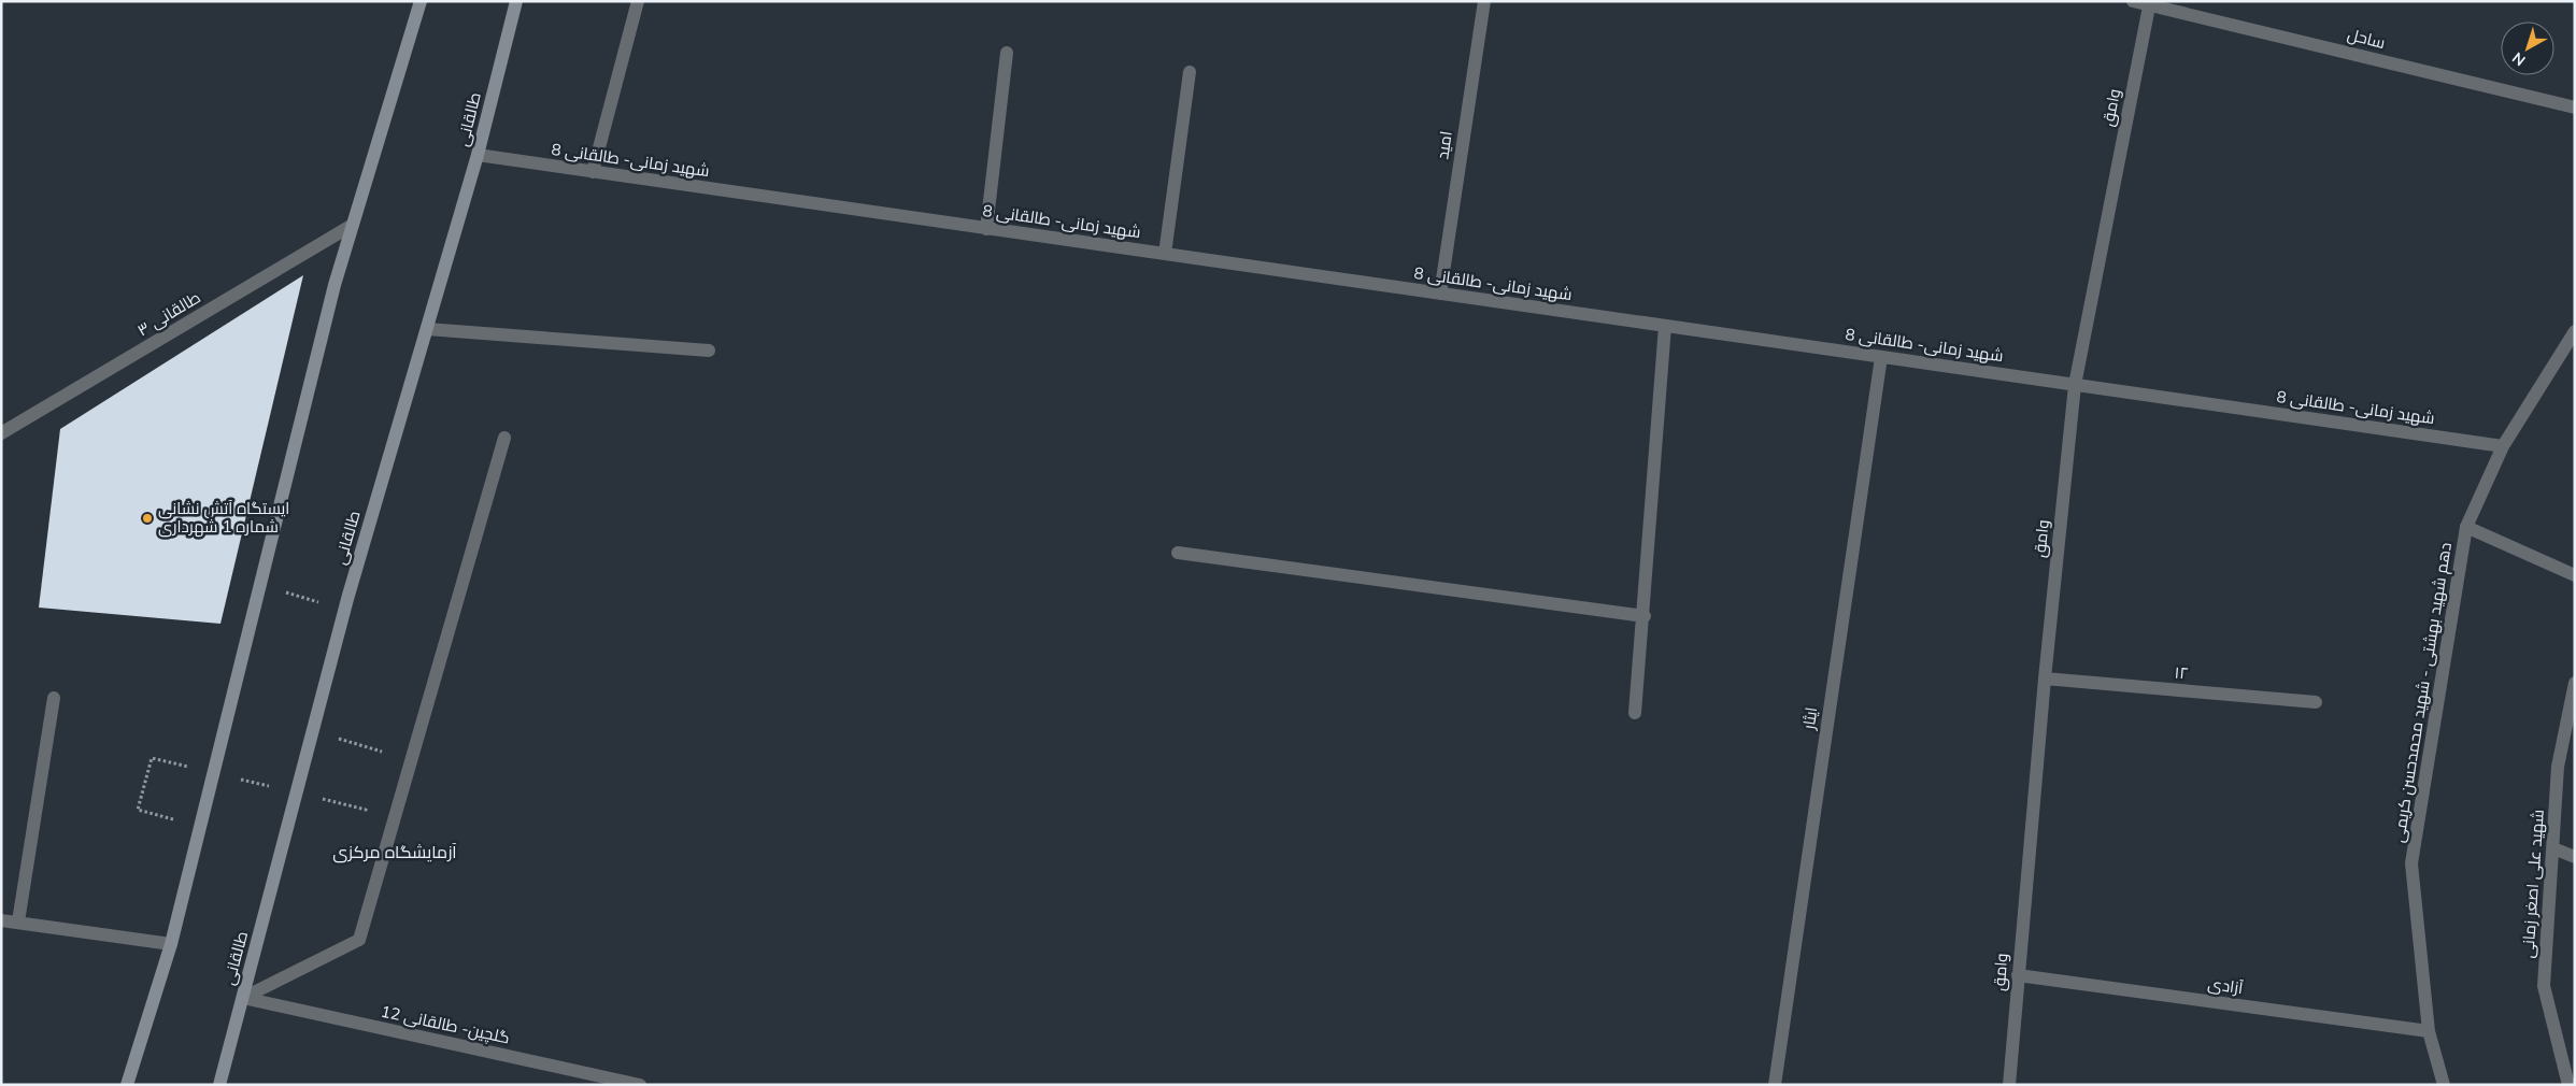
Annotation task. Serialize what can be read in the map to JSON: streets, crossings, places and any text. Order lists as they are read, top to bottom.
{
  "streets": {
    "main road": ["طالقانی"],
    "street": [
      "ساحل",
      "وامق",
      "امید",
      "شهید زمانی- طالقانی 8",
      "طالقانی ۳",
      "۱۲",
      "دهم شهید بهشتی - شهید محمدحسن کریمی",
      "ایثار",
      "شهید علی اصغر زمانی",
      "آزادی",
      "گلچین- طالقانی 12"
    ]
  },
  "crossings": [
    ["ساحل", "وامق"],
    ["وامق", "شهید زمانی- طالقانی 8"],
    ["وامق", "۱۲"],
    ["وامق", "آزادی"],
    ["طالقانی", "شهید زمانی- طالقانی 8"],
    ["طالقانی", "گلچین- طالقانی 12"],
    ["امید", "شهید زمانی- طالقانی 8"],
    ["شهید زمانی- طالقانی 8", "دهم شهید بهشتی - شهید محمدحسن کریمی"],
    ["شهید زمانی- طالقانی 8", "ایثار"],
    ["دهم شهید بهشتی - شهید محمدحسن کریمی", "آزادی"]
  ],
  "districts": ["آزمایشگاه مرکزی"],
  "places": ["ایستگاه آتش نشانی شماره 1 شهرداری"],
  "north": "bottom left"
}
